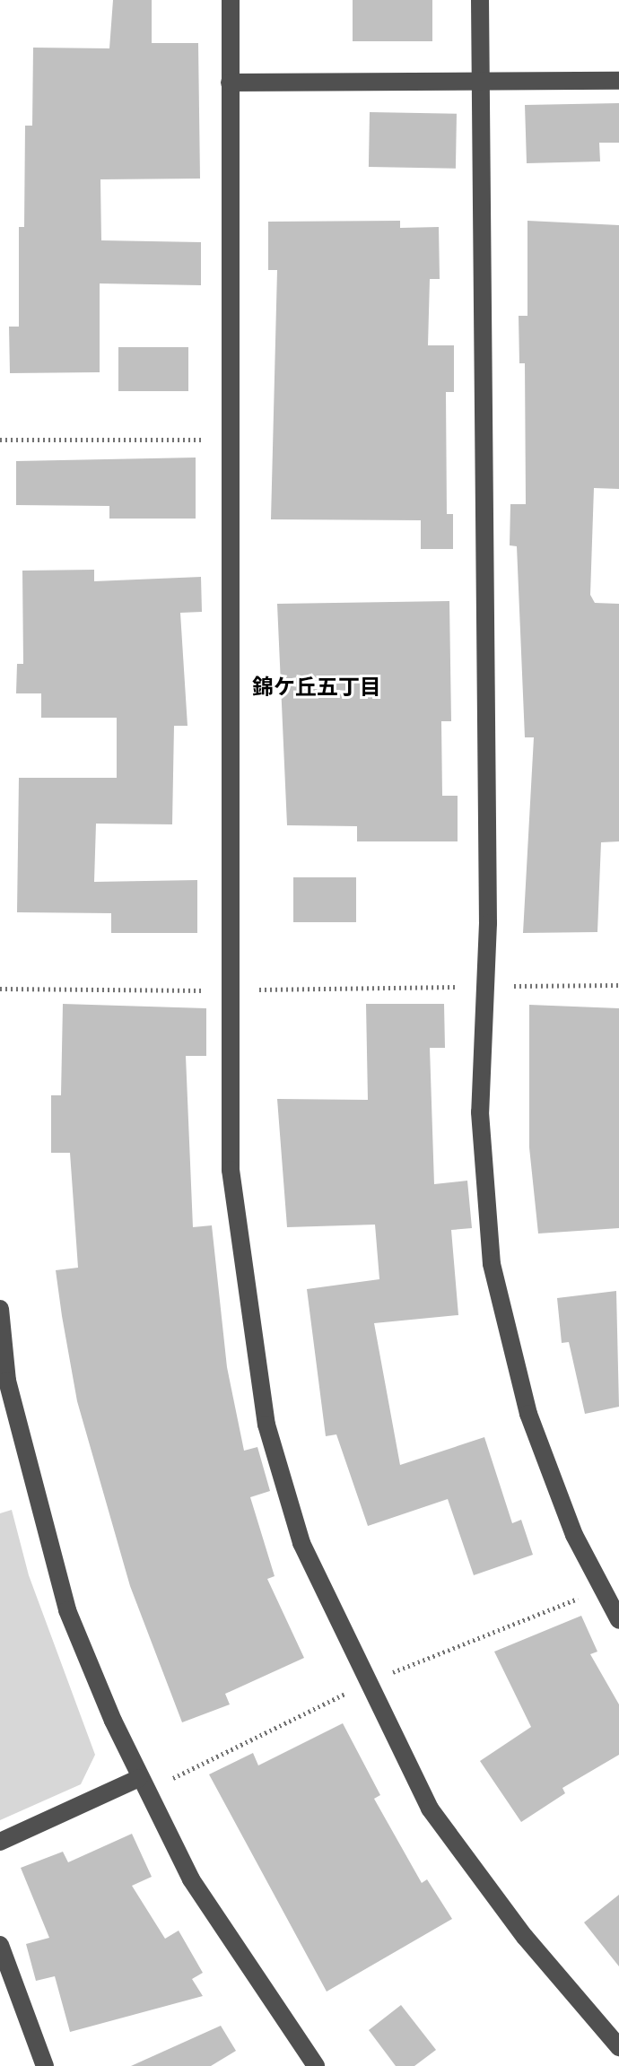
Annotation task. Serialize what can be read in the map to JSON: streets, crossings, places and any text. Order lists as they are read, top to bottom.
{
  "districts": ["錦ケ丘五丁目"]
}
